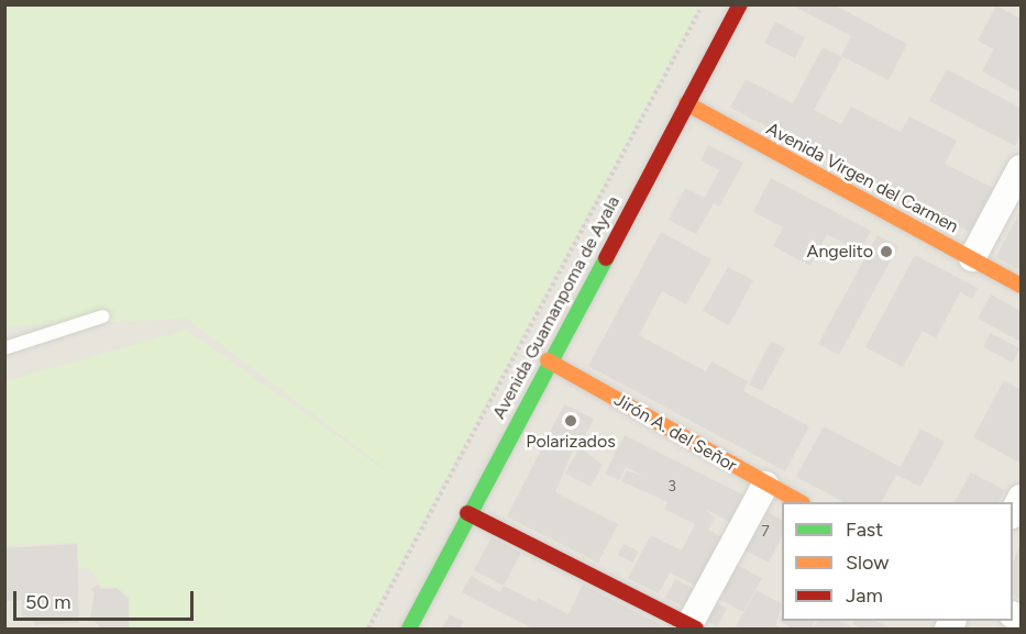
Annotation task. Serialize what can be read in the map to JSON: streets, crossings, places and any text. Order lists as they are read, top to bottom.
{
  "streets": {
    "street": ["Avenida Virgen del Carmen", "Avenida Guamanpoma de Ayala", "Jirón A. del Señor"]
  },
  "crossings": [
    ["Avenida Virgen del Carmen", "Avenida Guamanpoma de Ayala"],
    ["Avenida Guamanpoma de Ayala", "Jirón A. del Señor"]
  ],
  "places": ["Angelito", "Polarizados"],
  "house_numbers": ["3", "7"],
  "legend": ["Fast", "Slow", "Jam"],
  "scale_bar": "50 m"
}
